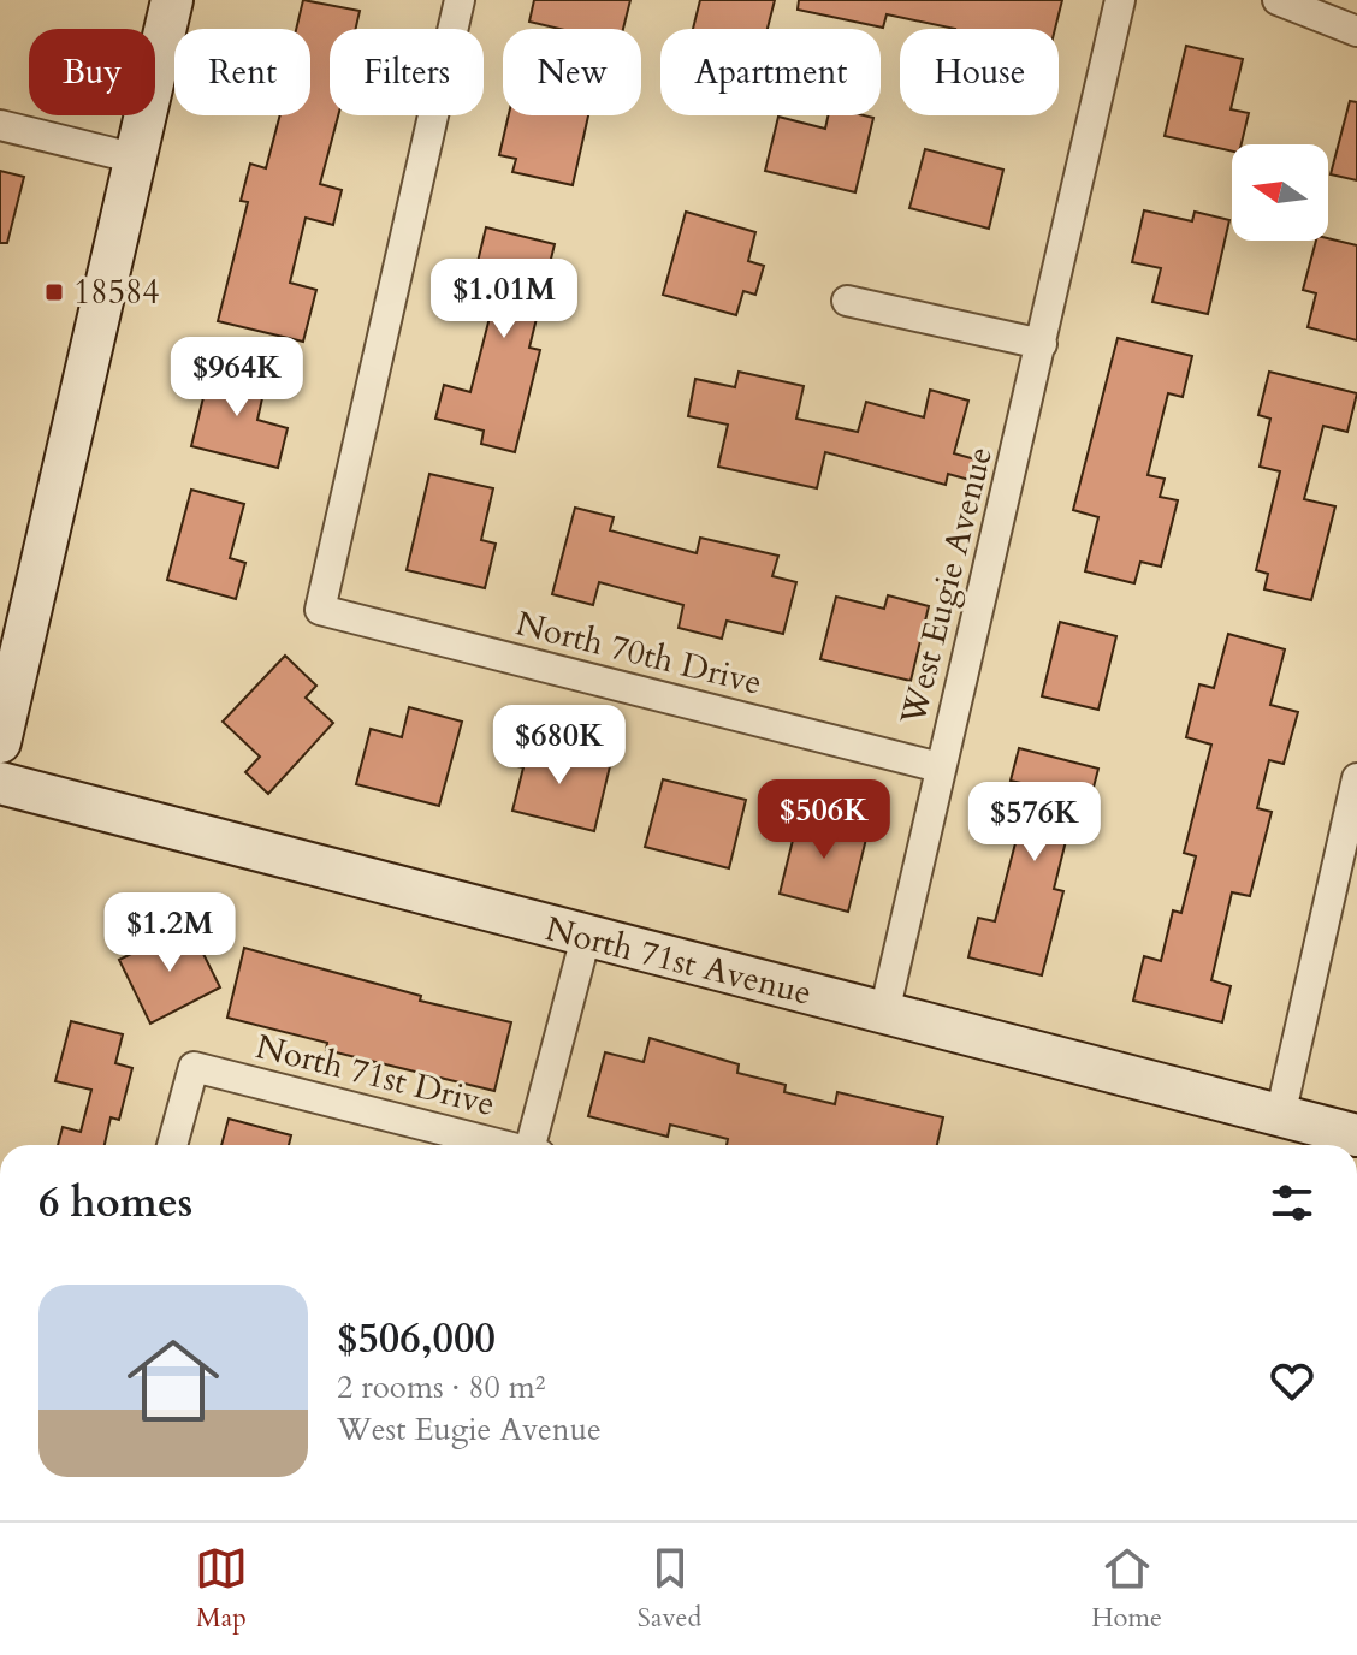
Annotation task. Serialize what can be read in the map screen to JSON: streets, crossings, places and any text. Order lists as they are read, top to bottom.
{
  "streets": {
    "street": [
      "West Eugie Avenue",
      "North 70th Drive",
      "North 71st Avenue",
      "North 71st Drive"
    ]
  },
  "crossings": [
    ["West Eugie Avenue", "North 70th Drive"],
    ["West Eugie Avenue", "North 71st Avenue"]
  ],
  "places": {
    "transit": ["18584"]
  },
  "north": "left",
  "page": {
    "chip": [
      "Buy",
      "Rent",
      "Filters",
      "New",
      "Apartment",
      "House"
    ],
    "price": [
      "$1.01M",
      "$964K",
      "$680K",
      "$506K",
      "$576K",
      "$1.2M"
    ],
    "heading": "6 homes",
    "list": [
      {
        "name": "$506,000",
        "note": "2 rooms · 80 m² · West Eugie Avenue"
      }
    ],
    "tabs": ["Map", "Saved", "Home"]
  }
}
